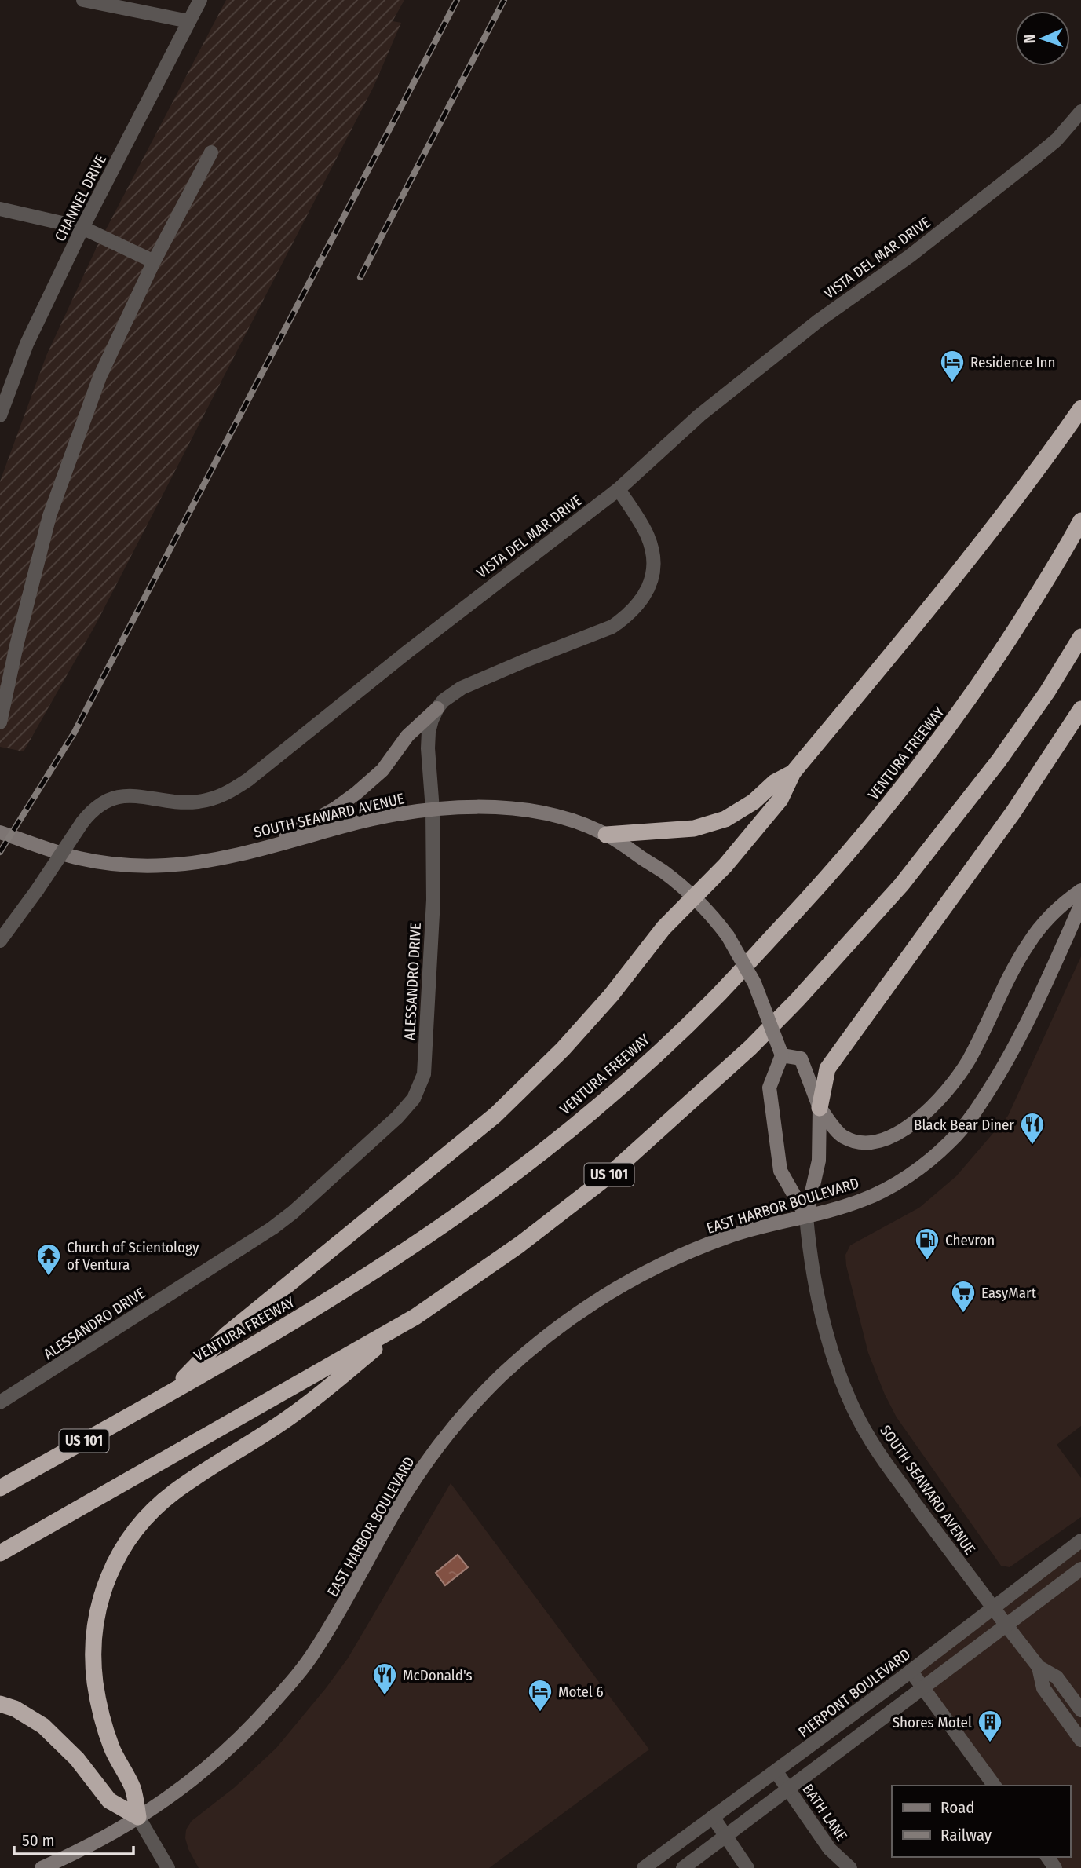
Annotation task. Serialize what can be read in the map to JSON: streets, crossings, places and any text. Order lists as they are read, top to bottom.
{
  "streets": {
    "highway": ["VENTURA FREEWAY", "US 101"],
    "main road": ["SOUTH SEAWARD AVENUE", "EAST HARBOR BOULEVARD"],
    "street": [
      "CHANNEL DRIVE",
      "VISTA DEL MAR DRIVE",
      "ALESSANDRO DRIVE",
      "PIERPONT BOULEVARD",
      "BATH LANE"
    ]
  },
  "crossings": [
    ["SOUTH SEAWARD AVENUE", "ALESSANDRO DRIVE"],
    ["SOUTH SEAWARD AVENUE", "EAST HARBOR BOULEVARD"],
    ["SOUTH SEAWARD AVENUE", "PIERPONT BOULEVARD"],
    ["PIERPONT BOULEVARD", "BATH LANE"]
  ],
  "places": {
    "hotel": ["Residence Inn", "Motel 6"],
    "restaurant": ["Black Bear Diner", "McDonald's"],
    "fuel station": ["Chevron"],
    "temple": ["Church of Scientology of Ventura"],
    "supermarket": ["EasyMart"],
    "building": ["Shores Motel"]
  },
  "legend": ["Road", "Railway"],
  "scale_bar": "50 m",
  "north": "left"
}
